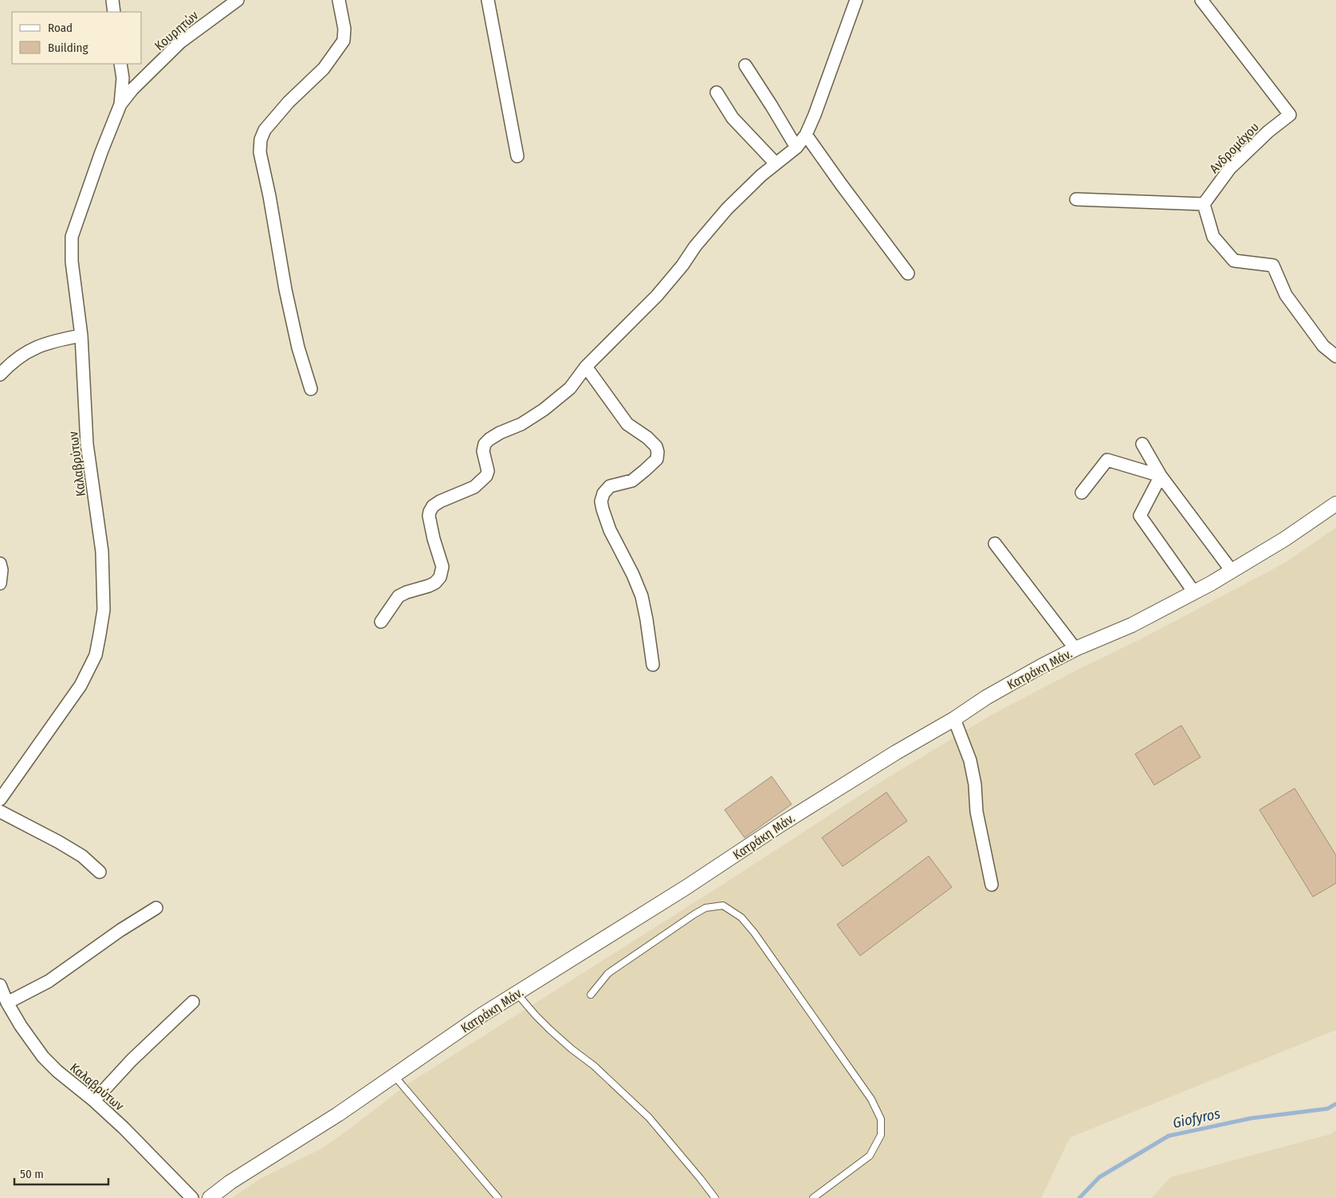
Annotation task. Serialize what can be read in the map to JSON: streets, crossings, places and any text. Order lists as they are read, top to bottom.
{
  "streets": {
    "street": [
      "Κουρητών",
      "Ανδρομάχου",
      "Καλαβρύτων",
      "Κατράκη Μάν."
    ]
  },
  "crossings": [
    ["Κουρητών", "Καλαβρύτων"]
  ],
  "water": ["Giofyros"],
  "legend": ["Road", "Building"],
  "scale_bar": "50 m"
}
